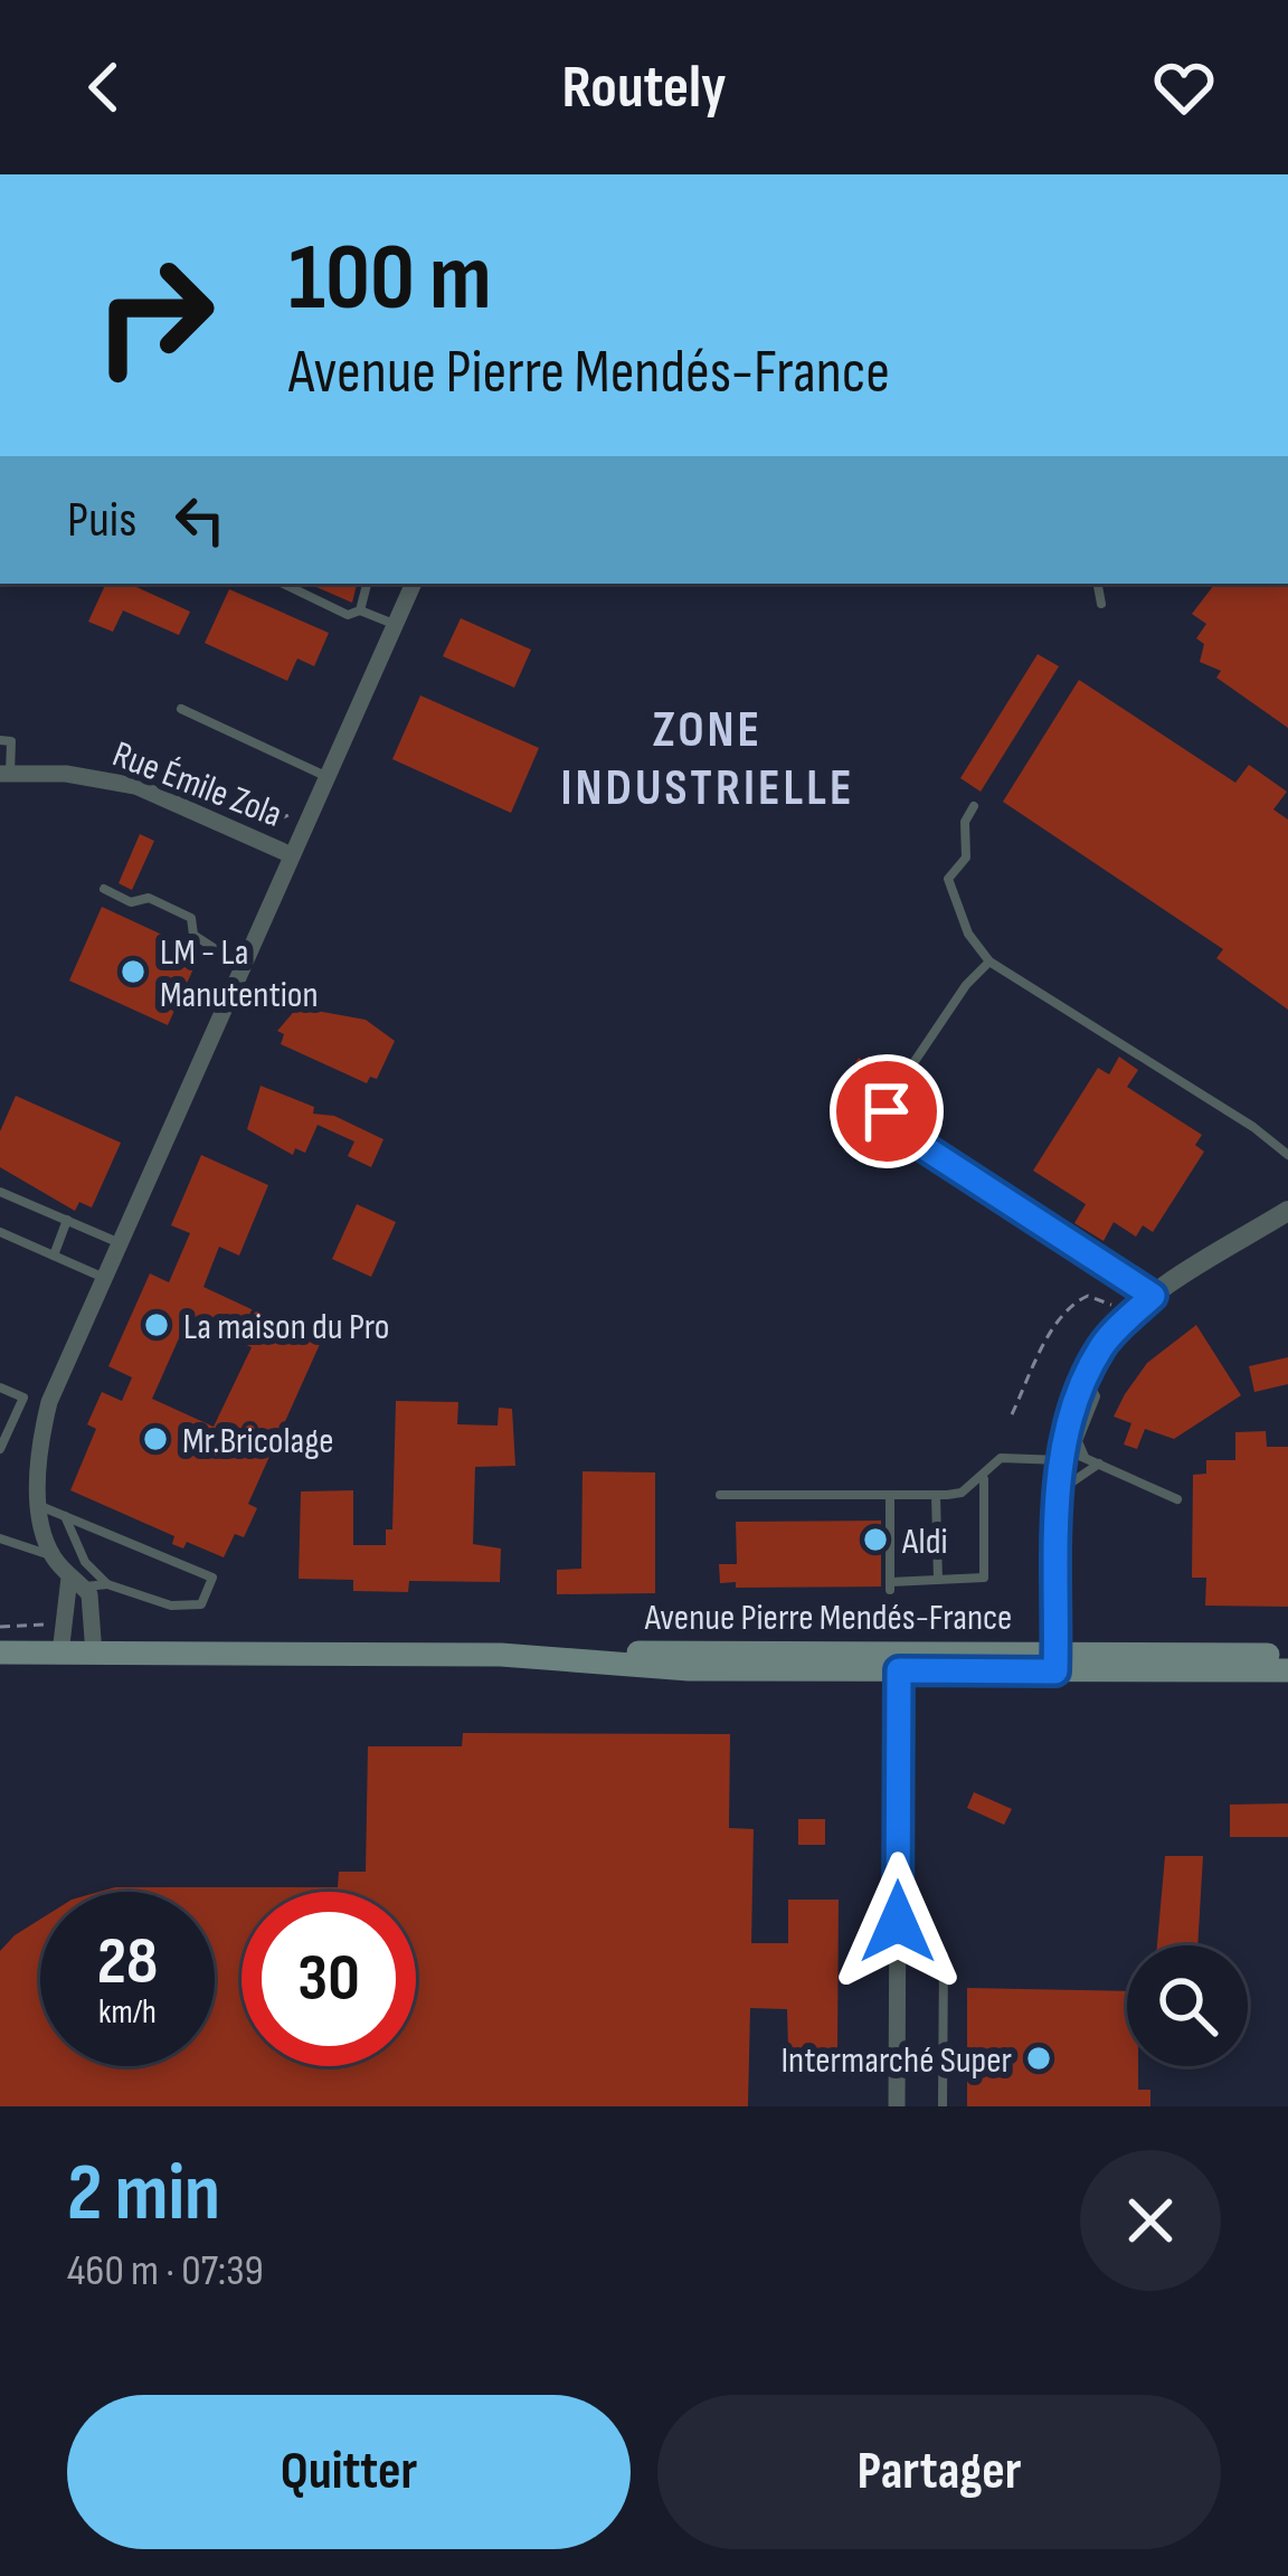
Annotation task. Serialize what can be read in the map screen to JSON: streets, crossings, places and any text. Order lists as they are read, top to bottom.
{
  "streets": {
    "main road": ["Avenue Pierre Mendés-France"],
    "street": ["Rue Émile Zola"]
  },
  "districts": ["ZONE INDUSTRIELLE"],
  "places": [
    "LM - La Manutention",
    "La maison du Pro",
    "Mr.Bricolage",
    "Aldi",
    "Intermarché Super"
  ],
  "page": {
    "header": "Routely",
    "turn": ["100 m", "Avenue Pierre Mendés-France"],
    "then": "Puis",
    "speed": "28 km/h",
    "limit": "30",
    "heading": ["2 min", "460 m · 07:39"],
    "buttons": ["Quitter", "Partager"]
  }
}
